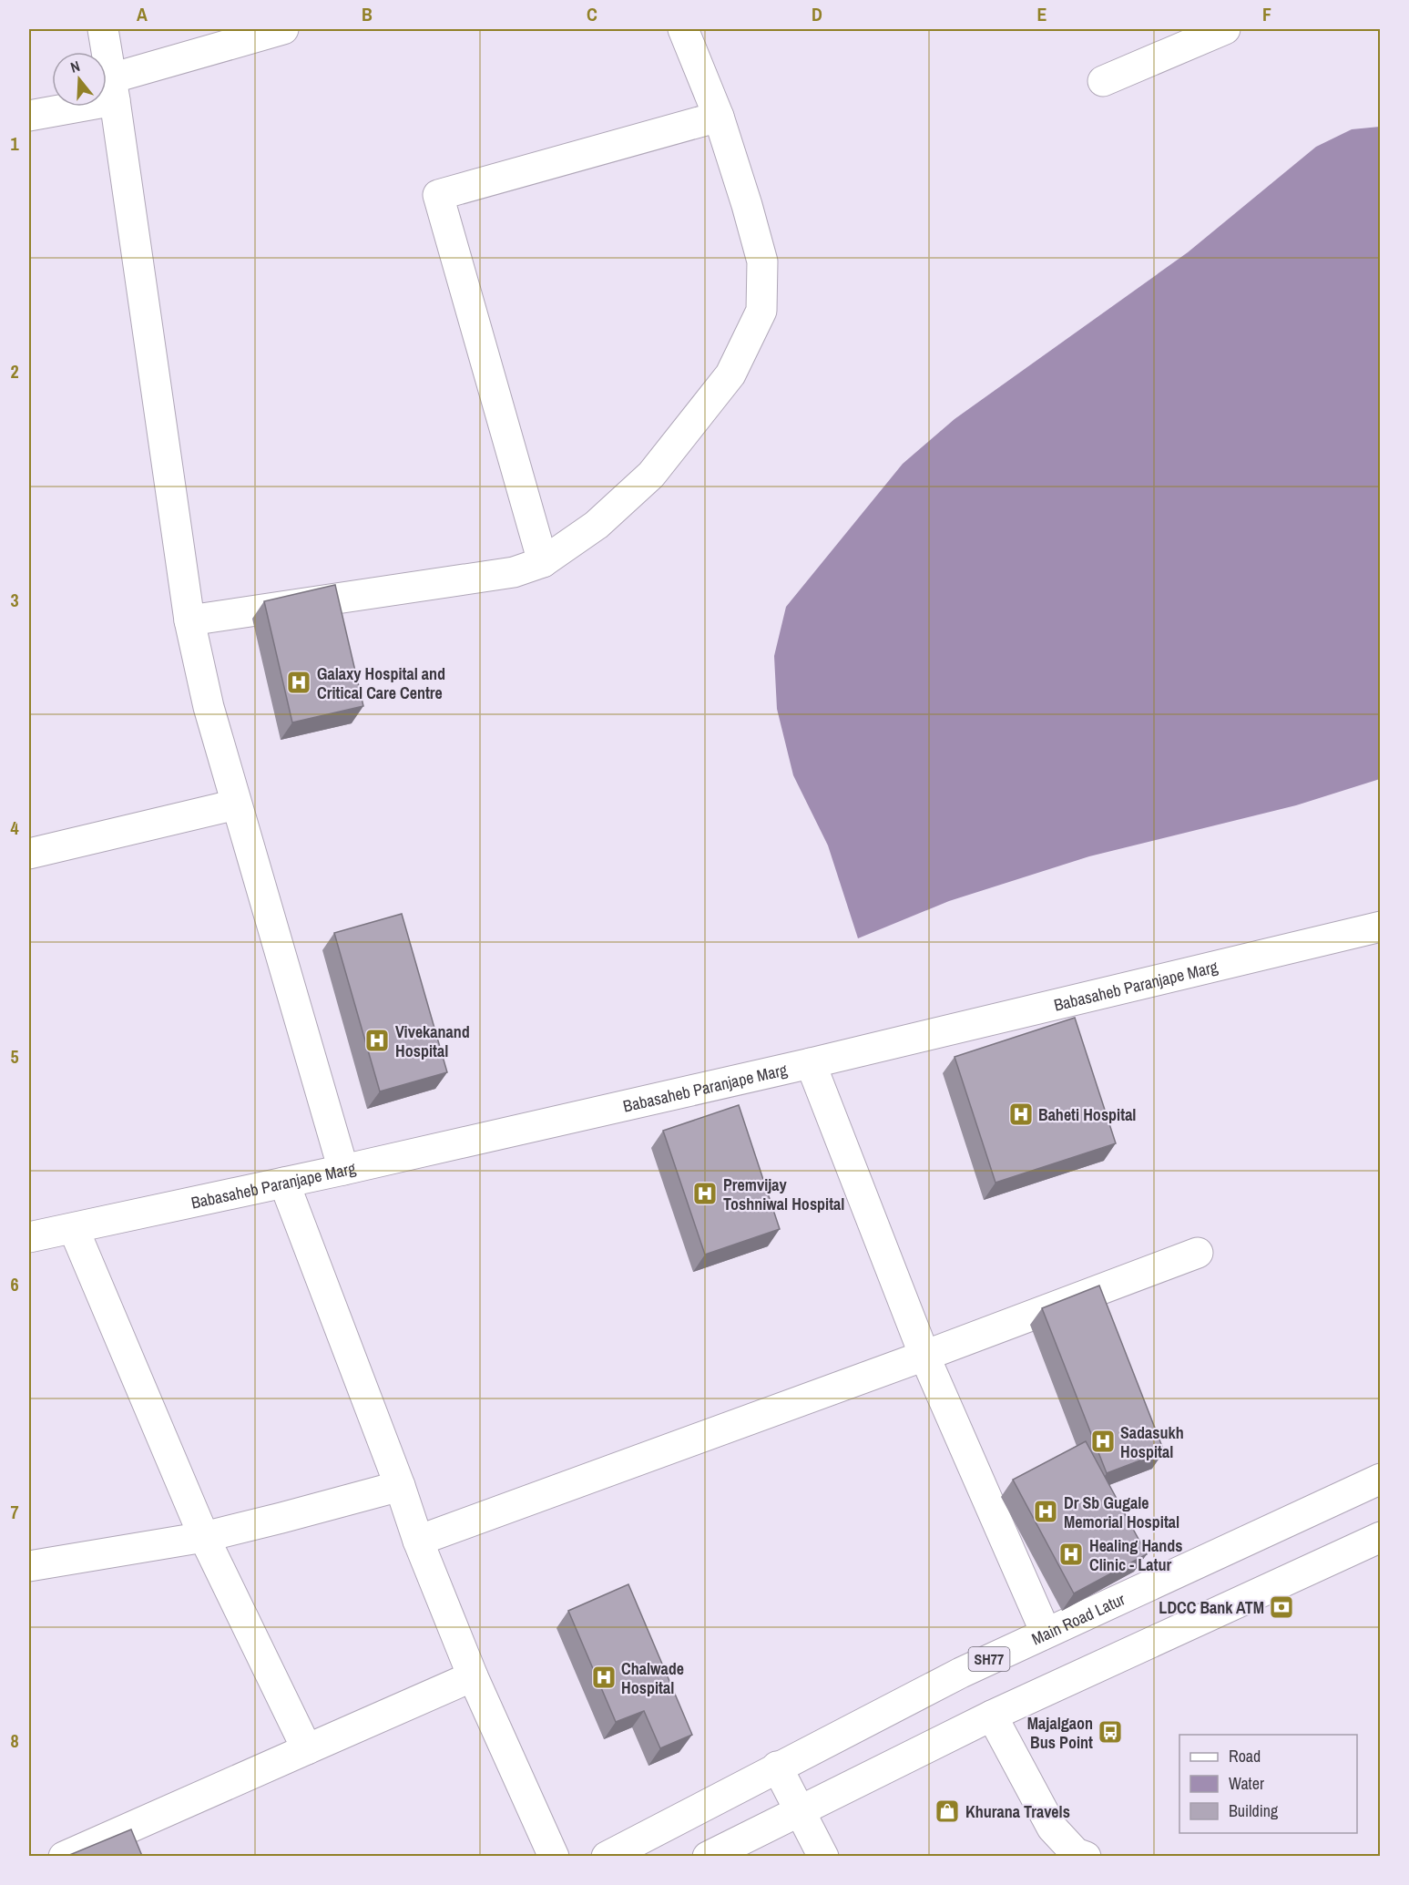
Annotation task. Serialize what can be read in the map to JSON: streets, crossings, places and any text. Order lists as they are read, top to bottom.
{
  "streets": {
    "street": ["Babasaheb Paranjape Marg", "Main Road Latur", "SH77"]
  },
  "places": {
    "hospital": [
      "Galaxy Hospital and Critical Care Centre",
      "Vivekanand Hospital",
      "Baheti Hospital",
      "Premvijay Toshniwal Hospital",
      "Sadasukh Hospital",
      "Dr Sb Gugale Memorial Hospital",
      "Healing Hands Clinic - Latur",
      "Chalwade Hospital"
    ],
    "bank": ["LDCC Bank ATM"],
    "bus stop": ["Majalgaon Bus Point"],
    "shop": ["Khurana Travels"]
  },
  "legend": ["Road", "Water", "Building"],
  "north": "top",
  "grid": {
    "columns": [
      "A",
      "B",
      "C",
      "D",
      "E",
      "F"
    ],
    "rows": [
      "1",
      "2",
      "3",
      "4",
      "5",
      "6",
      "7",
      "8"
    ]
  }
}
